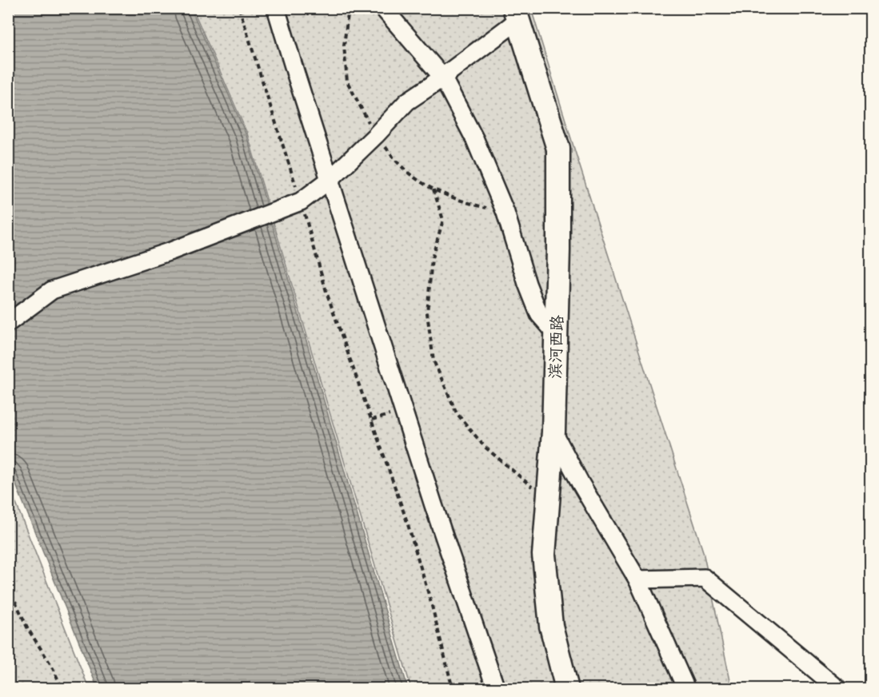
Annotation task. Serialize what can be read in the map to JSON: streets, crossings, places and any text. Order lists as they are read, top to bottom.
{
  "streets": {
    "street": ["滨河西路"]
  }
}
